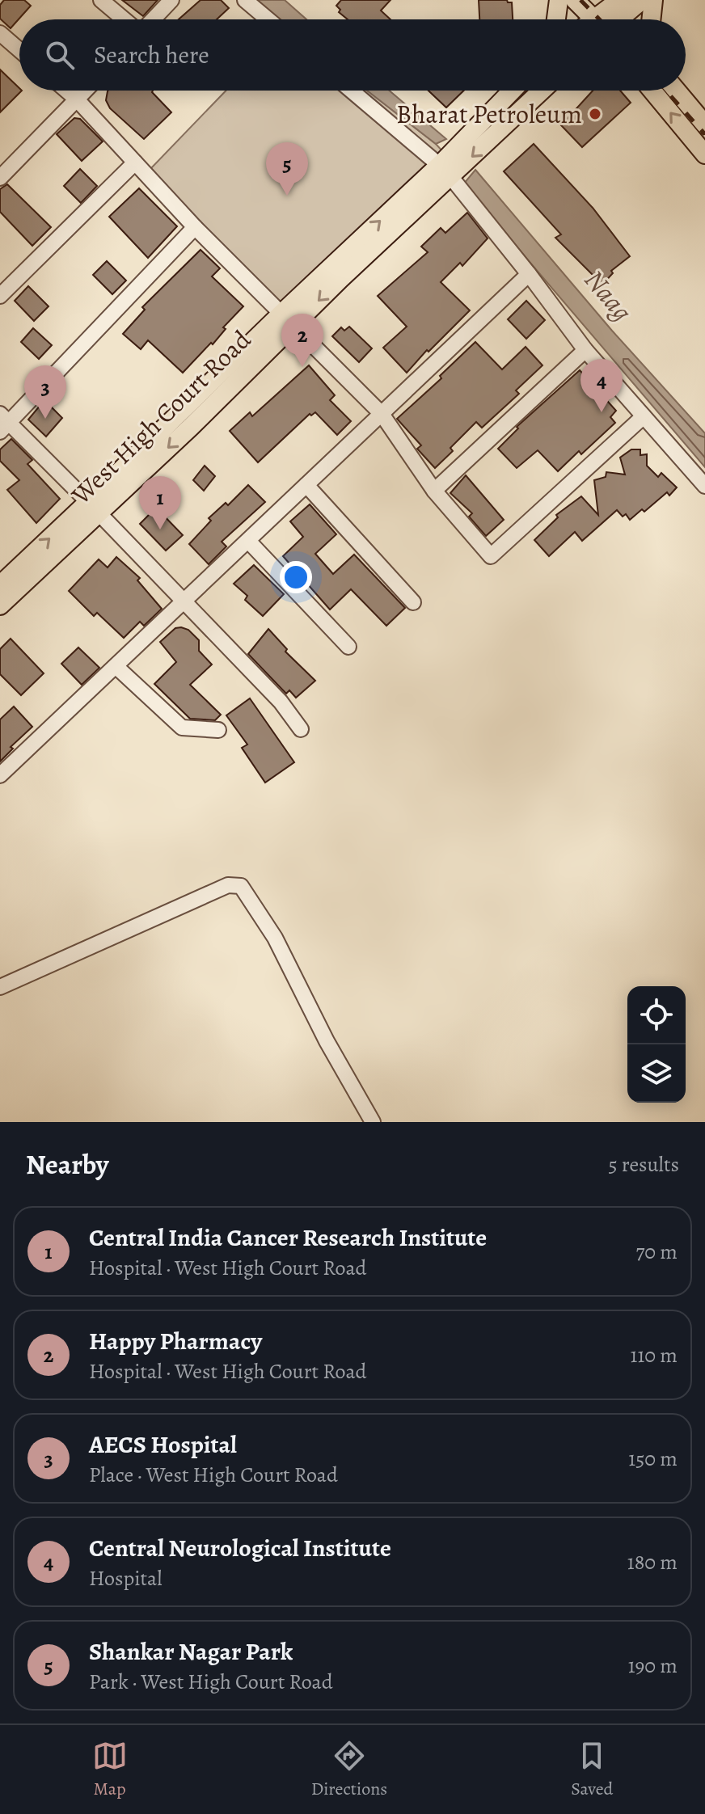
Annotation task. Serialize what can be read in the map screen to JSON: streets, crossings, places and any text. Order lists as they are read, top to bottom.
{
  "streets": {
    "main road": ["West High Court Road"]
  },
  "water": ["Naag"],
  "places": ["Bharat Petroleum"],
  "page": {
    "search": "Search here",
    "pins": [
      "5",
      "2",
      "4",
      "3",
      "1"
    ],
    "heading": ["Nearby", "5 results"],
    "list": [
      {
        "mark": "1",
        "name": "Central India Cancer Research Institute",
        "note": "Hospital · West High Court Road",
        "value": "70 m"
      },
      {
        "mark": "2",
        "name": "Happy Pharmacy",
        "note": "Hospital · West High Court Road",
        "value": "110 m"
      },
      {
        "mark": "3",
        "name": "AECS Hospital",
        "note": "Place · West High Court Road",
        "value": "150 m"
      },
      {
        "mark": "4",
        "name": "Central Neurological Institute",
        "note": "Hospital",
        "value": "180 m"
      },
      {
        "mark": "5",
        "name": "Shankar Nagar Park",
        "note": "Park · West High Court Road",
        "value": "190 m"
      }
    ],
    "nav": ["Map", "Directions", "Saved"]
  }
}
